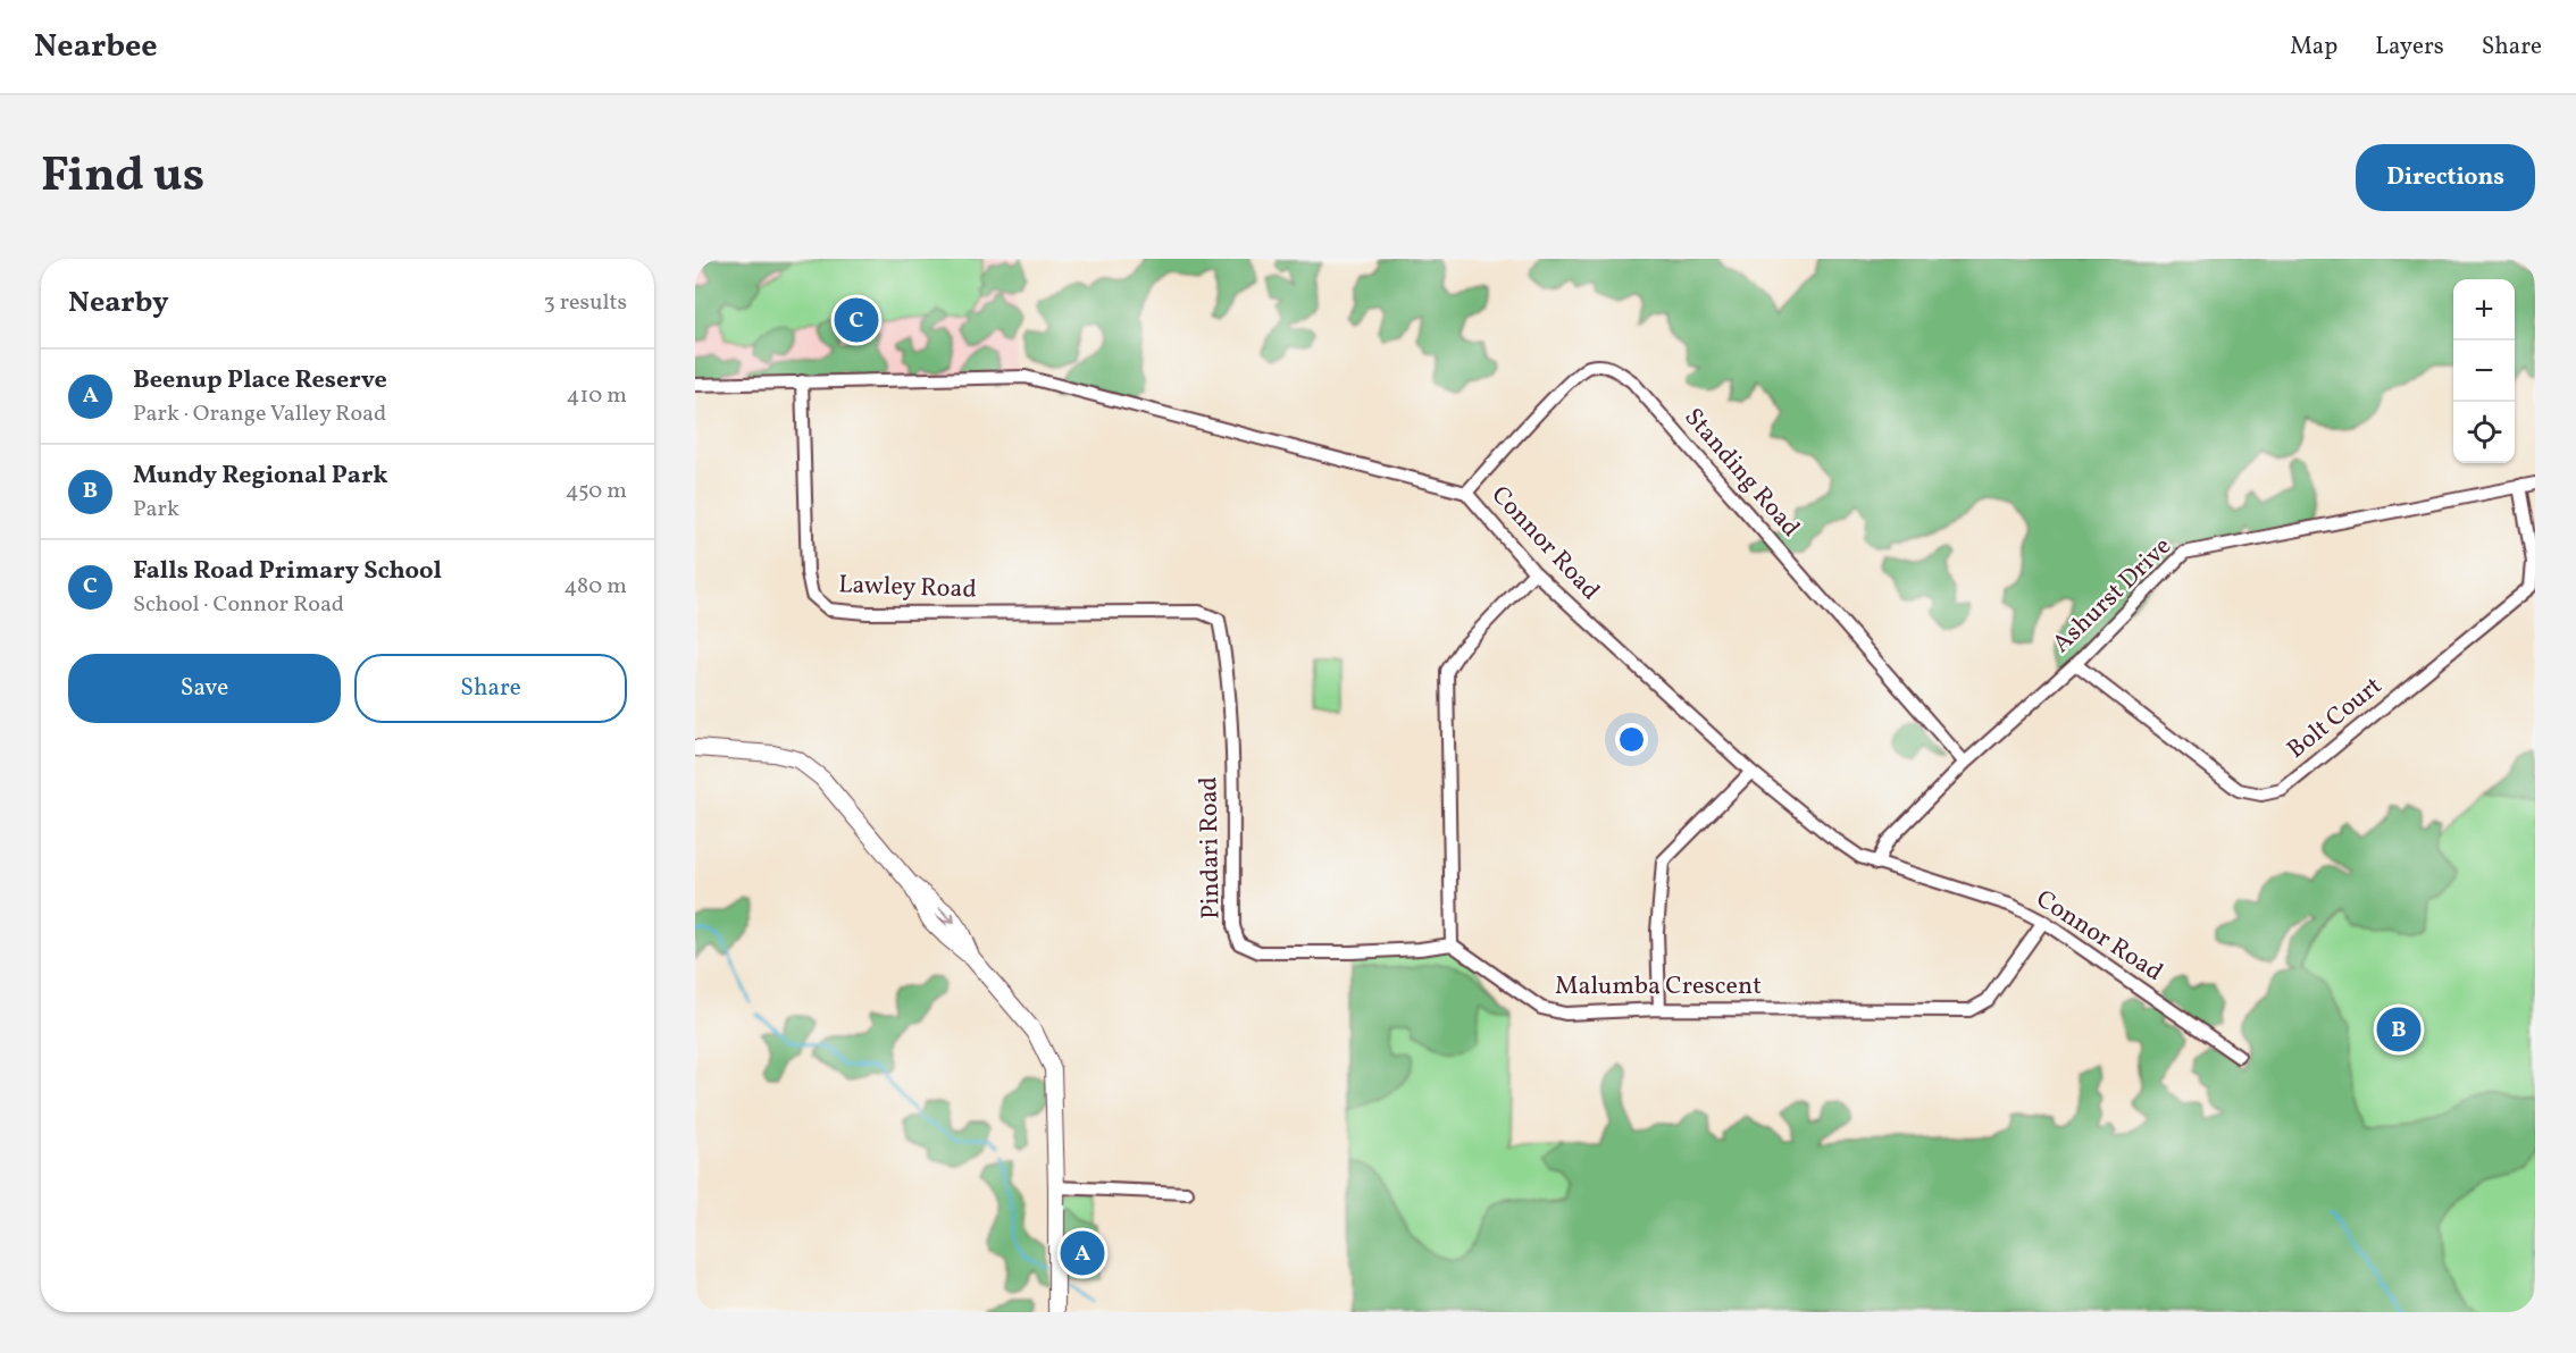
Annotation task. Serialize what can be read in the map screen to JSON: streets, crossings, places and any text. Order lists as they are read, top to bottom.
{
  "streets": {
    "street": [
      "Standing Road",
      "Connor Road",
      "Lawley Road",
      "Ashurst Drive",
      "Bolt Court",
      "Pindari Road",
      "Malumba Crescent"
    ]
  },
  "crossings": [
    ["Standing Road", "Connor Road"],
    ["Standing Road", "Ashurst Drive"],
    ["Connor Road", "Lawley Road"],
    ["Connor Road", "Ashurst Drive"],
    ["Connor Road", "Malumba Crescent"],
    ["Lawley Road", "Pindari Road"],
    ["Ashurst Drive", "Bolt Court"],
    ["Pindari Road", "Malumba Crescent"]
  ],
  "page": {
    "header": "Nearbee",
    "nav": ["Map", "Layers", "Share"],
    "title": "Find us",
    "buttons": [
      "Directions",
      ["Save", "Share"]
    ],
    "heading": ["Nearby", "3 results"],
    "map_buttons": ["+", "−"],
    "pins": ["C", "B", "A"],
    "list": [
      {
        "mark": "A",
        "name": "Beenup Place Reserve",
        "note": "Park · Orange Valley Road",
        "value": "410 m"
      },
      {
        "mark": "B",
        "name": "Mundy Regional Park",
        "note": "Park",
        "value": "450 m"
      },
      {
        "mark": "C",
        "name": "Falls Road Primary School",
        "note": "School · Connor Road",
        "value": "480 m"
      }
    ]
  }
}
